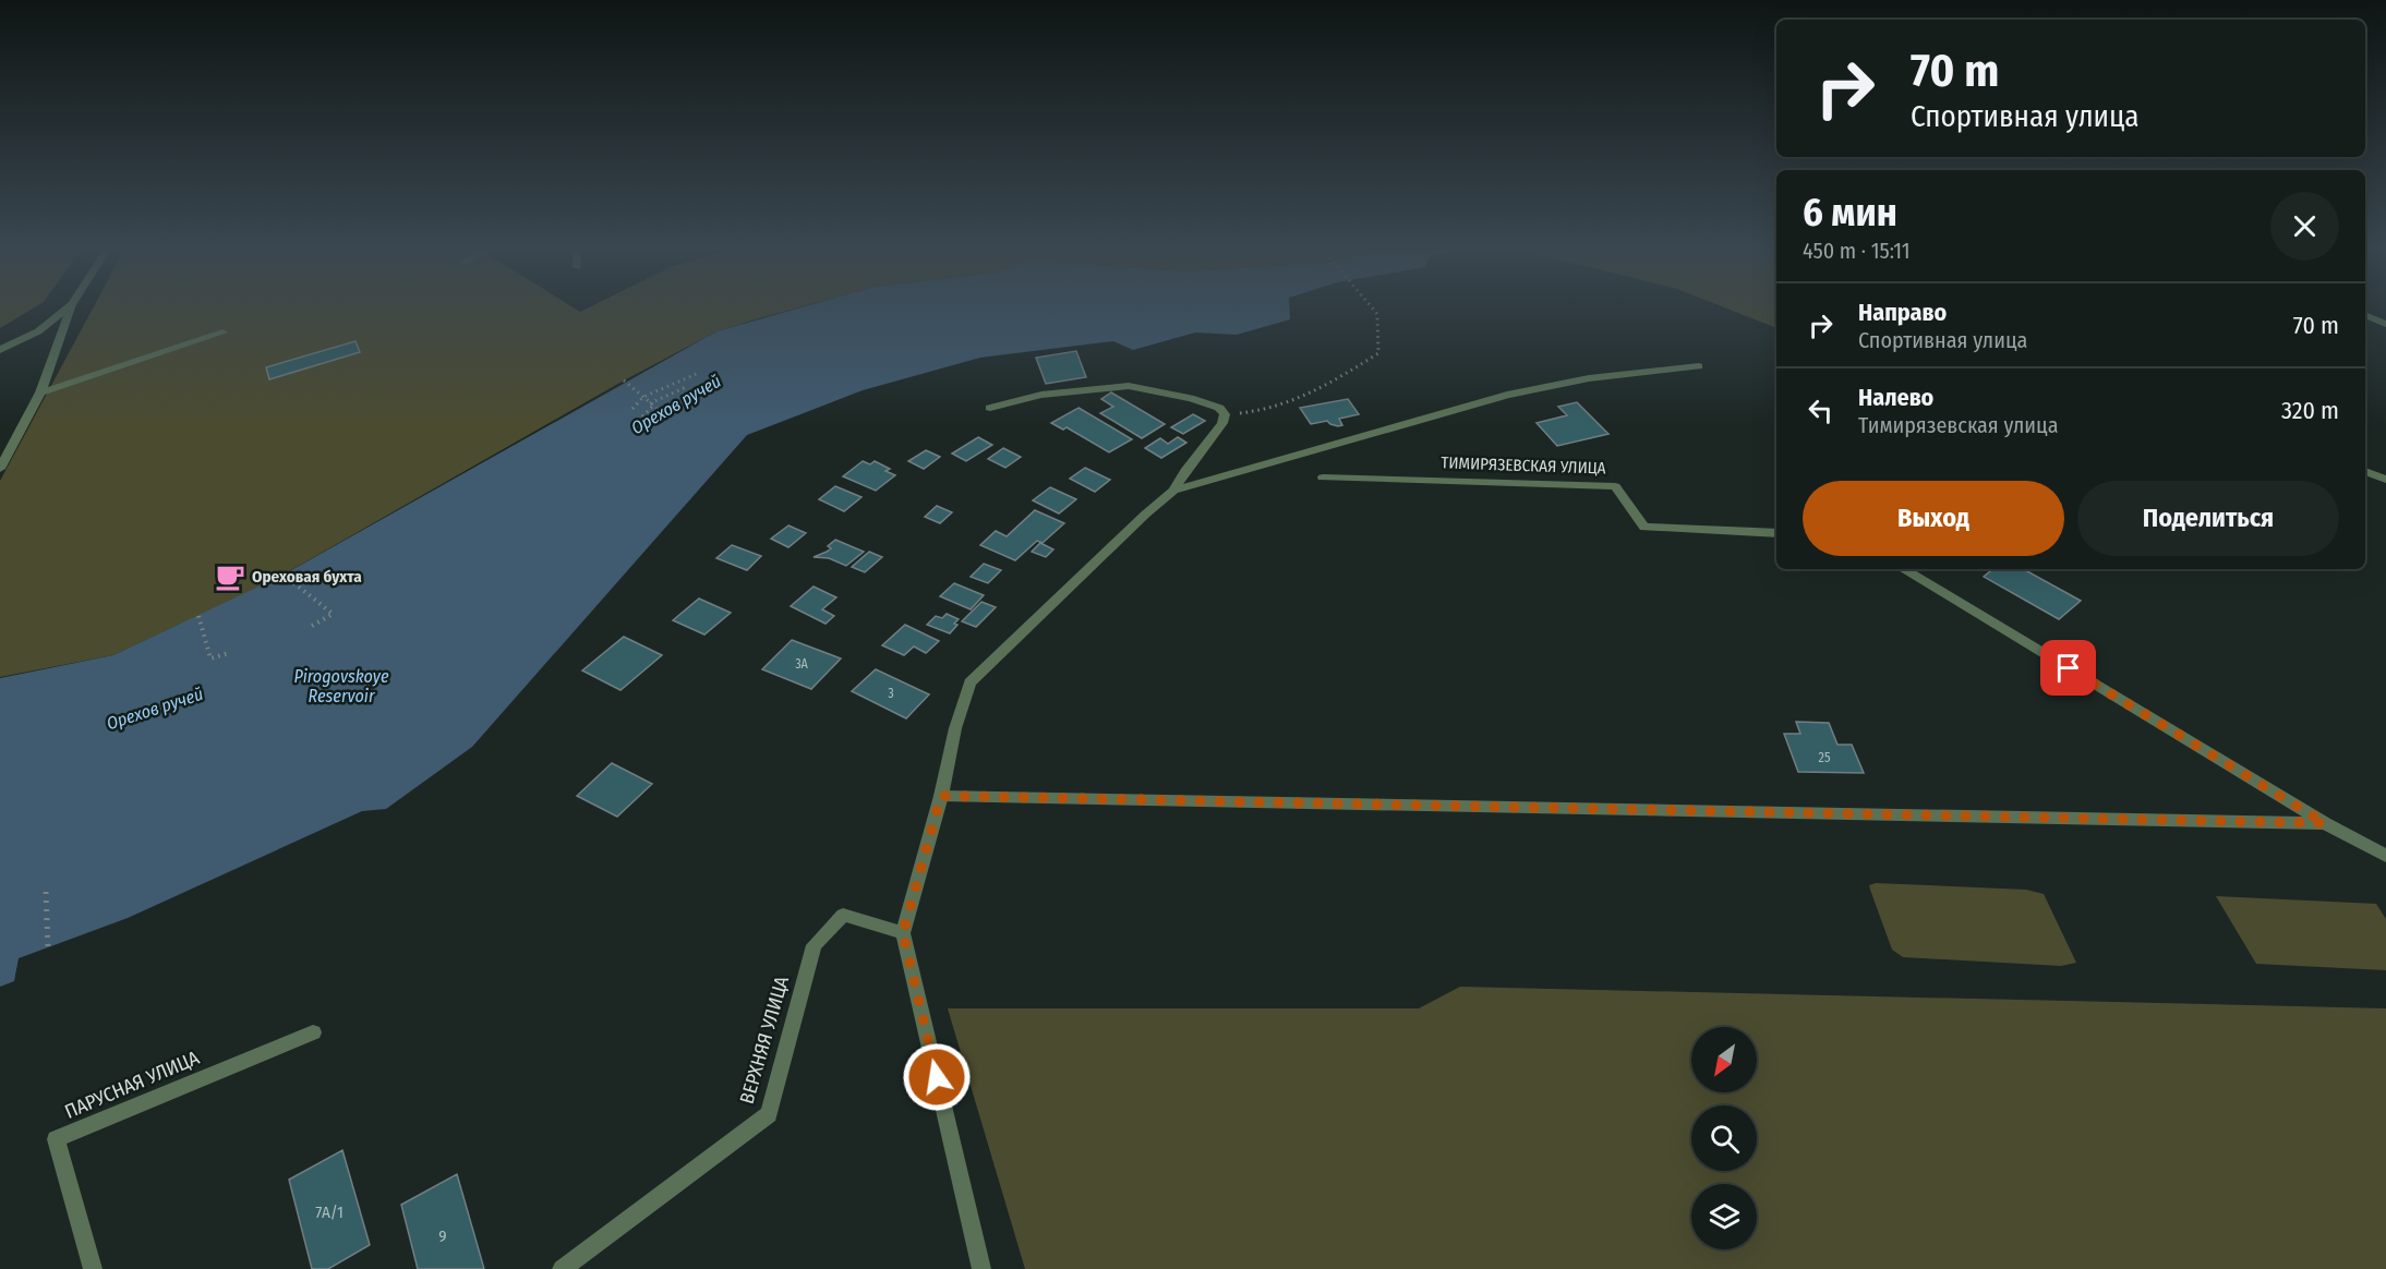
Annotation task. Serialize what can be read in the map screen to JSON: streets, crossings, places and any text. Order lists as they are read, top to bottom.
{
  "streets": {
    "street": ["ТИМИРЯЗЕВСКАЯ УЛИЦА", "ВЕРХНЯЯ УЛИЦА", "ПАРУСНАЯ УЛИЦА"]
  },
  "water": ["Орехов ручей", "Pirogovskoye Reservoir"],
  "places": {
    "cafe": ["Ореховая бухта"]
  },
  "house_numbers": [
    "3А",
    "3",
    "25",
    "7А/1",
    "9"
  ],
  "north": "bottom left",
  "page": {
    "turn": ["70 m", "Спортивная улица"],
    "heading": ["6 мин", "450 m · 15:11"],
    "list": [
      {
        "name": "Направо",
        "note": "Спортивная улица",
        "value": "70 m"
      },
      {
        "name": "Налево",
        "note": "Тимирязевская улица",
        "value": "320 m"
      }
    ],
    "buttons": ["Выход", "Поделиться"]
  }
}
